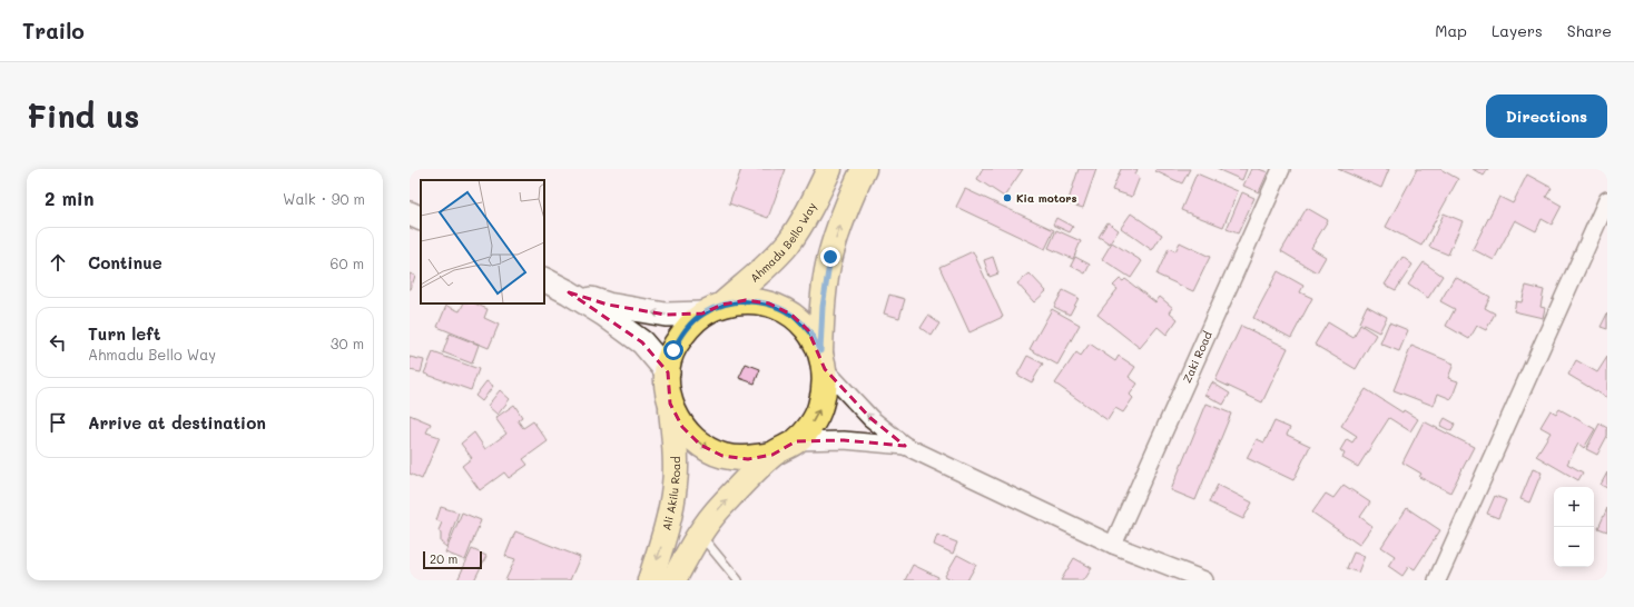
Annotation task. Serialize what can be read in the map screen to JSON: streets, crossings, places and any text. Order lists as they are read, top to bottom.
{
  "streets": {
    "main road": ["Ahmadu Bello Way", "Ali Akilu Road"],
    "street": ["Zaki Road"]
  },
  "crossings": [
    ["Ahmadu Bello Way", "Ali Akilu Road"]
  ],
  "places": ["Kia motors"],
  "scale_bar": "20 m",
  "page": {
    "header": "Trailo",
    "nav": ["Map", "Layers", "Share"],
    "buttons": "Directions",
    "title": "Find us",
    "heading": ["2 min", "Walk · 90 m"],
    "list": [
      ["Continue", "60 m"],
      ["Turn left", "Ahmadu Bello Way", "30 m"],
      "Arrive at destination"
    ],
    "map_buttons": ["+", "−"],
    "scale": "20 m"
  }
}
